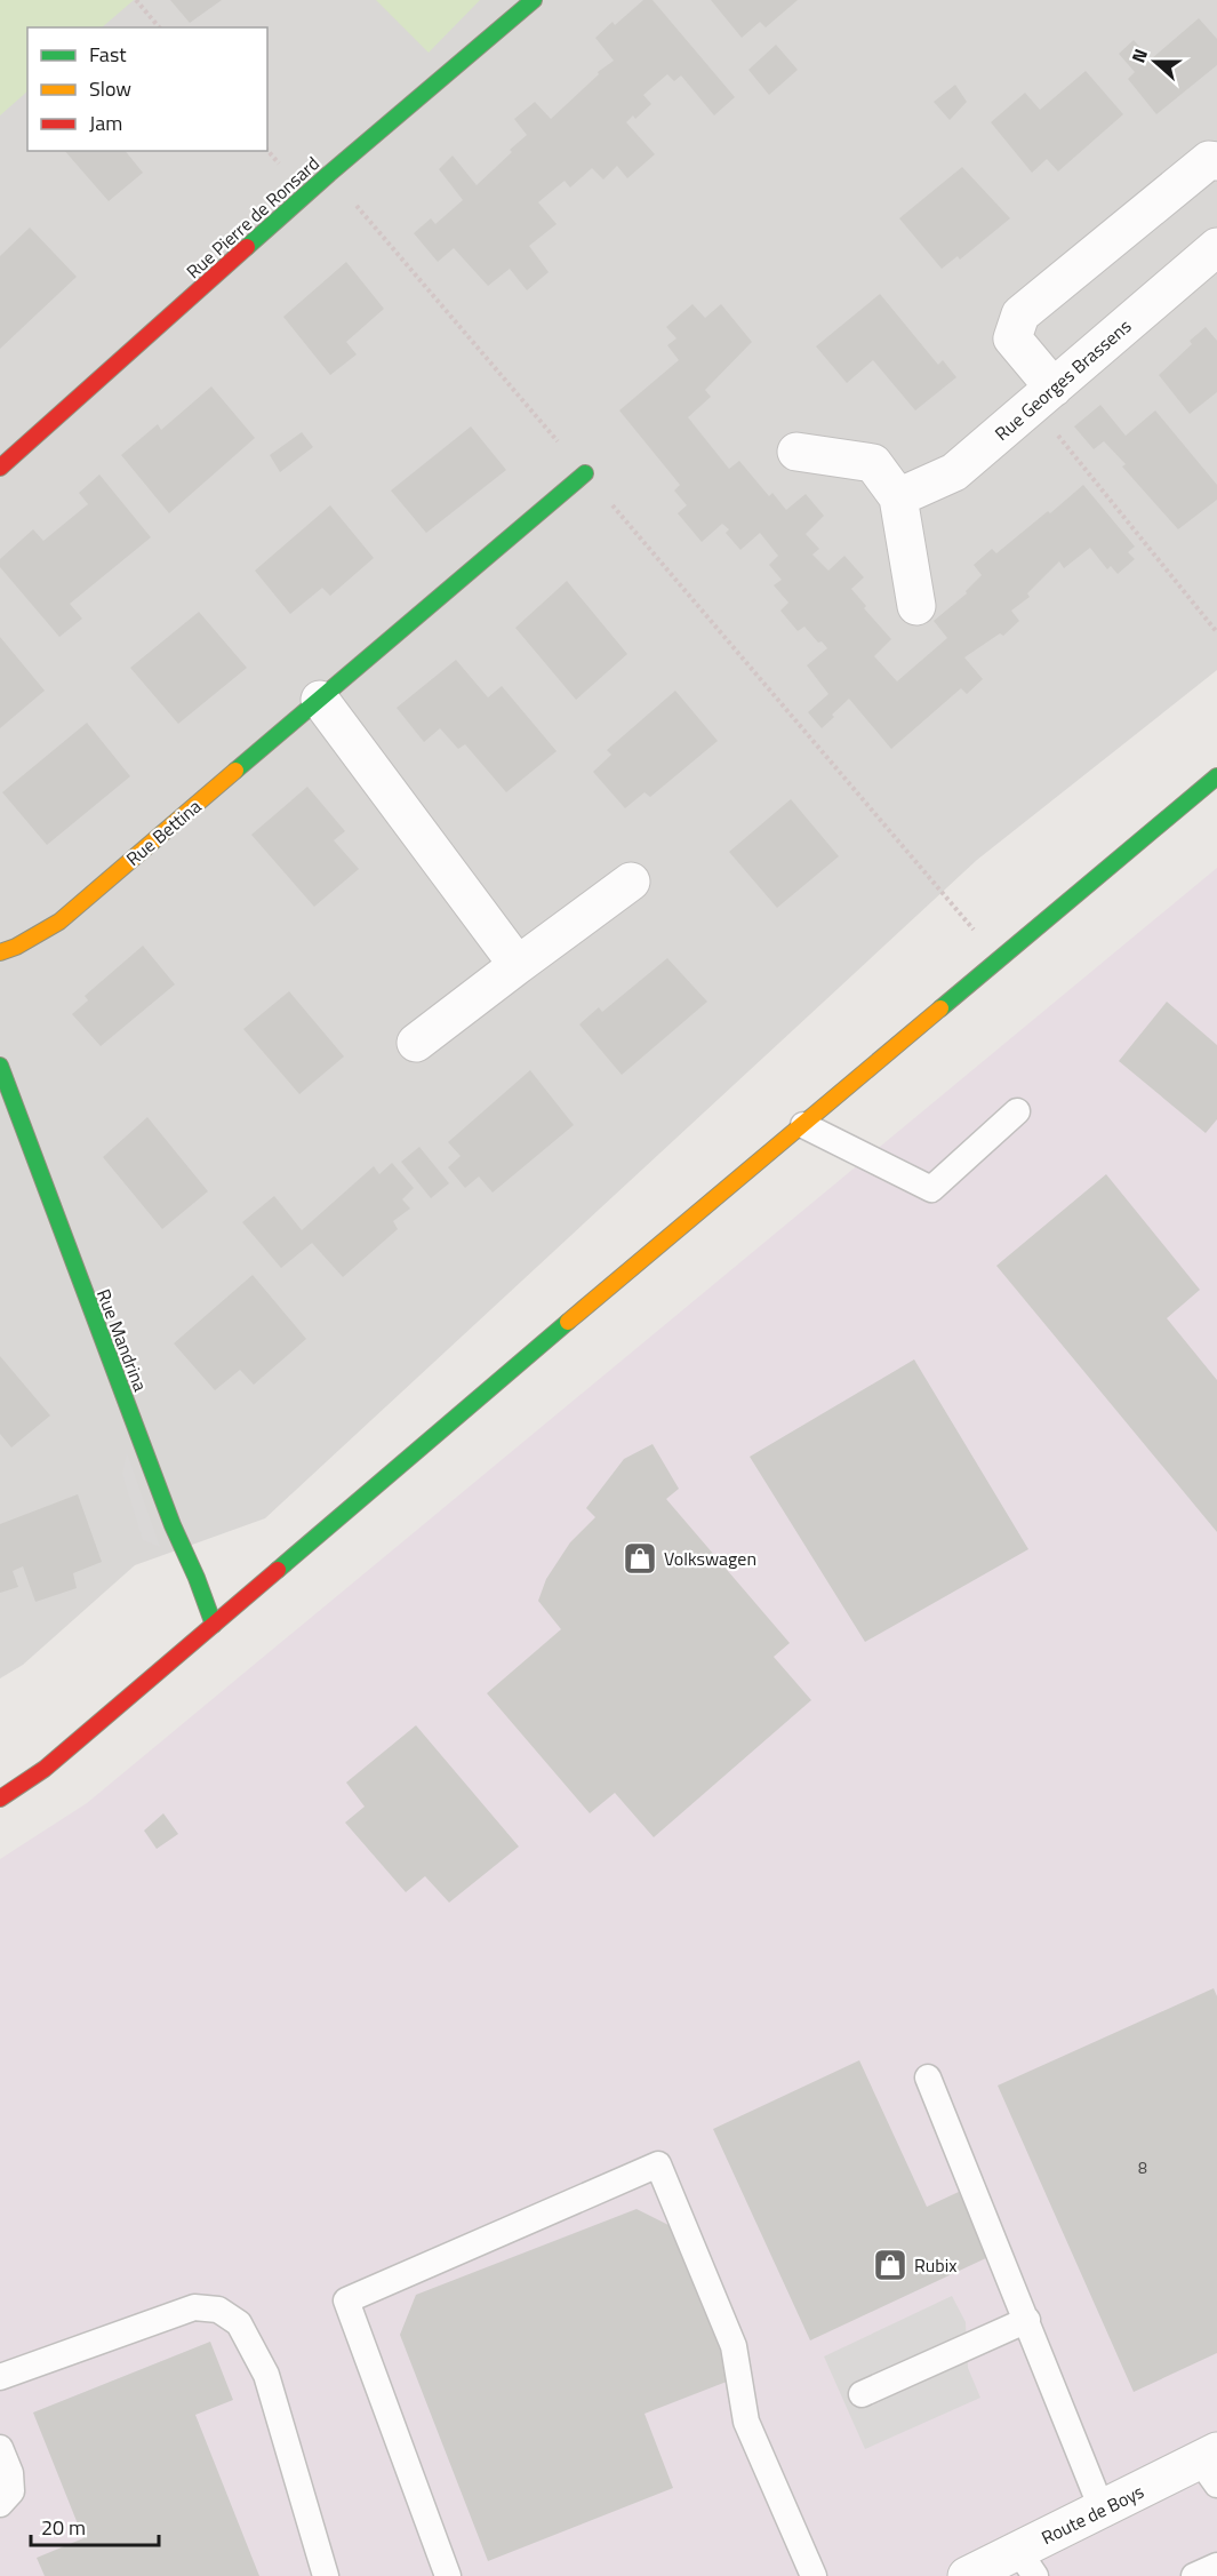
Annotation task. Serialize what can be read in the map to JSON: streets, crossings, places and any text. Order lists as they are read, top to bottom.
{
  "streets": {
    "street": [
      "Rue Pierre de Ronsard",
      "Rue Georges Brassens",
      "Rue Bettina",
      "Rue Mandrina",
      "Route de Boys"
    ]
  },
  "places": {
    "shop": ["Volkswagen", "Rubix"]
  },
  "house_numbers": ["8"],
  "legend": ["Fast", "Slow", "Jam"],
  "scale_bar": "20 m",
  "north": "left"
}
